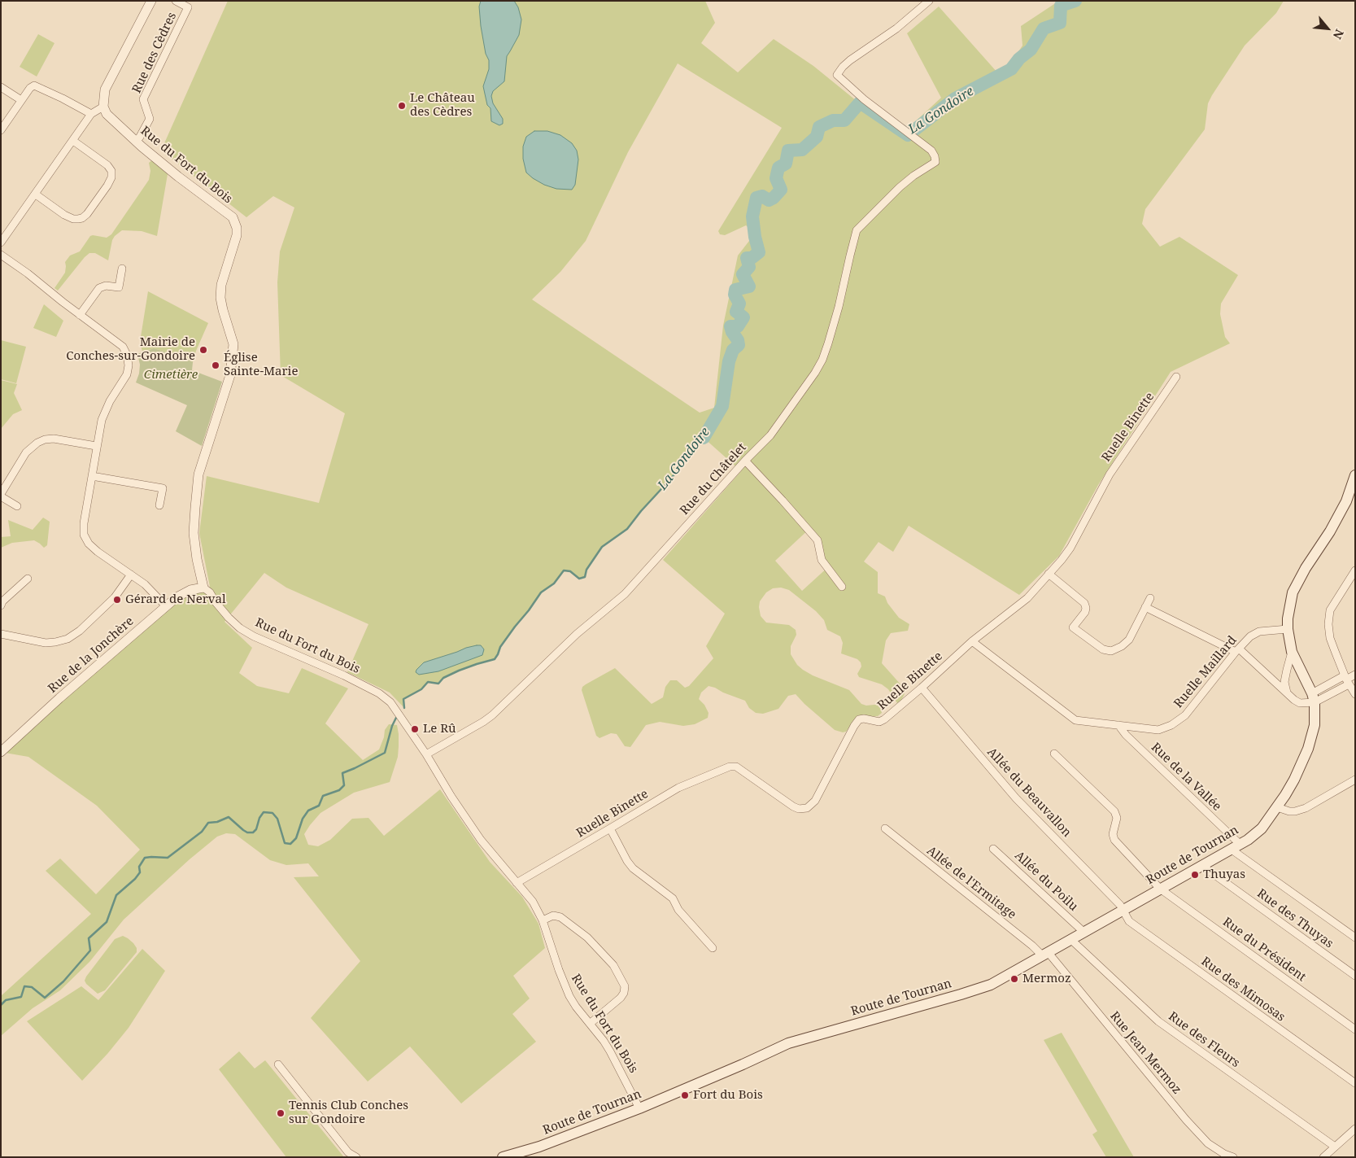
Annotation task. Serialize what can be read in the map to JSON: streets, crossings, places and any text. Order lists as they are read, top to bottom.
{
  "streets": {
    "main road": ["Route de Tournan"],
    "street": [
      "Rue des Cèdres",
      "Rue du Fort du Bois",
      "Ruelle Binette",
      "Rue du Châtelet",
      "Rue de la Jonchère",
      "Ruelle Maillard",
      "Rue de la Vallée",
      "Allée du Beauvallon",
      "Allée du Poilu",
      "Allée de l'Ermitage",
      "Rue des Thuyas",
      "Rue du Président",
      "Rue des Mimosas",
      "Rue des Fleurs",
      "Rue Jean Mermoz"
    ]
  },
  "crossings": [
    ["Rue des Cèdres", "Rue du Fort du Bois"],
    ["Rue du Fort du Bois", "Ruelle Binette"],
    ["Rue du Fort du Bois", "Rue du Châtelet"],
    ["Rue du Fort du Bois", "Rue de la Jonchère"],
    ["Rue du Fort du Bois", "Route de Tournan"],
    ["Ruelle Binette", "Ruelle Maillard"],
    ["Ruelle Binette", "Allée du Beauvallon"],
    ["Ruelle Maillard", "Rue de la Vallée"],
    ["Rue de la Vallée", "Route de Tournan"],
    ["Allée du Beauvallon", "Route de Tournan"],
    ["Allée du Beauvallon", "Rue des Mimosas"],
    ["Route de Tournan", "Allée du Poilu"],
    ["Route de Tournan", "Allée de l'Ermitage"],
    ["Route de Tournan", "Rue des Thuyas"],
    ["Route de Tournan", "Rue du Président"],
    ["Route de Tournan", "Rue des Mimosas"],
    ["Route de Tournan", "Rue des Fleurs"],
    ["Route de Tournan", "Rue Jean Mermoz"],
    ["Allée de l'Ermitage", "Rue Jean Mermoz"]
  ],
  "water": ["La Gondoire"],
  "parks": ["Cimetière"],
  "places": [
    "Le Château des Cèdres",
    "Mairie de Conches-sur-Gondoire",
    "Église Sainte-Marie",
    "Gérard de Nerval",
    "Le Rû",
    "Thuyas",
    "Mermoz",
    "Fort du Bois",
    "Tennis Club Conches sur Gondoire"
  ],
  "north": "bottom right"
}
